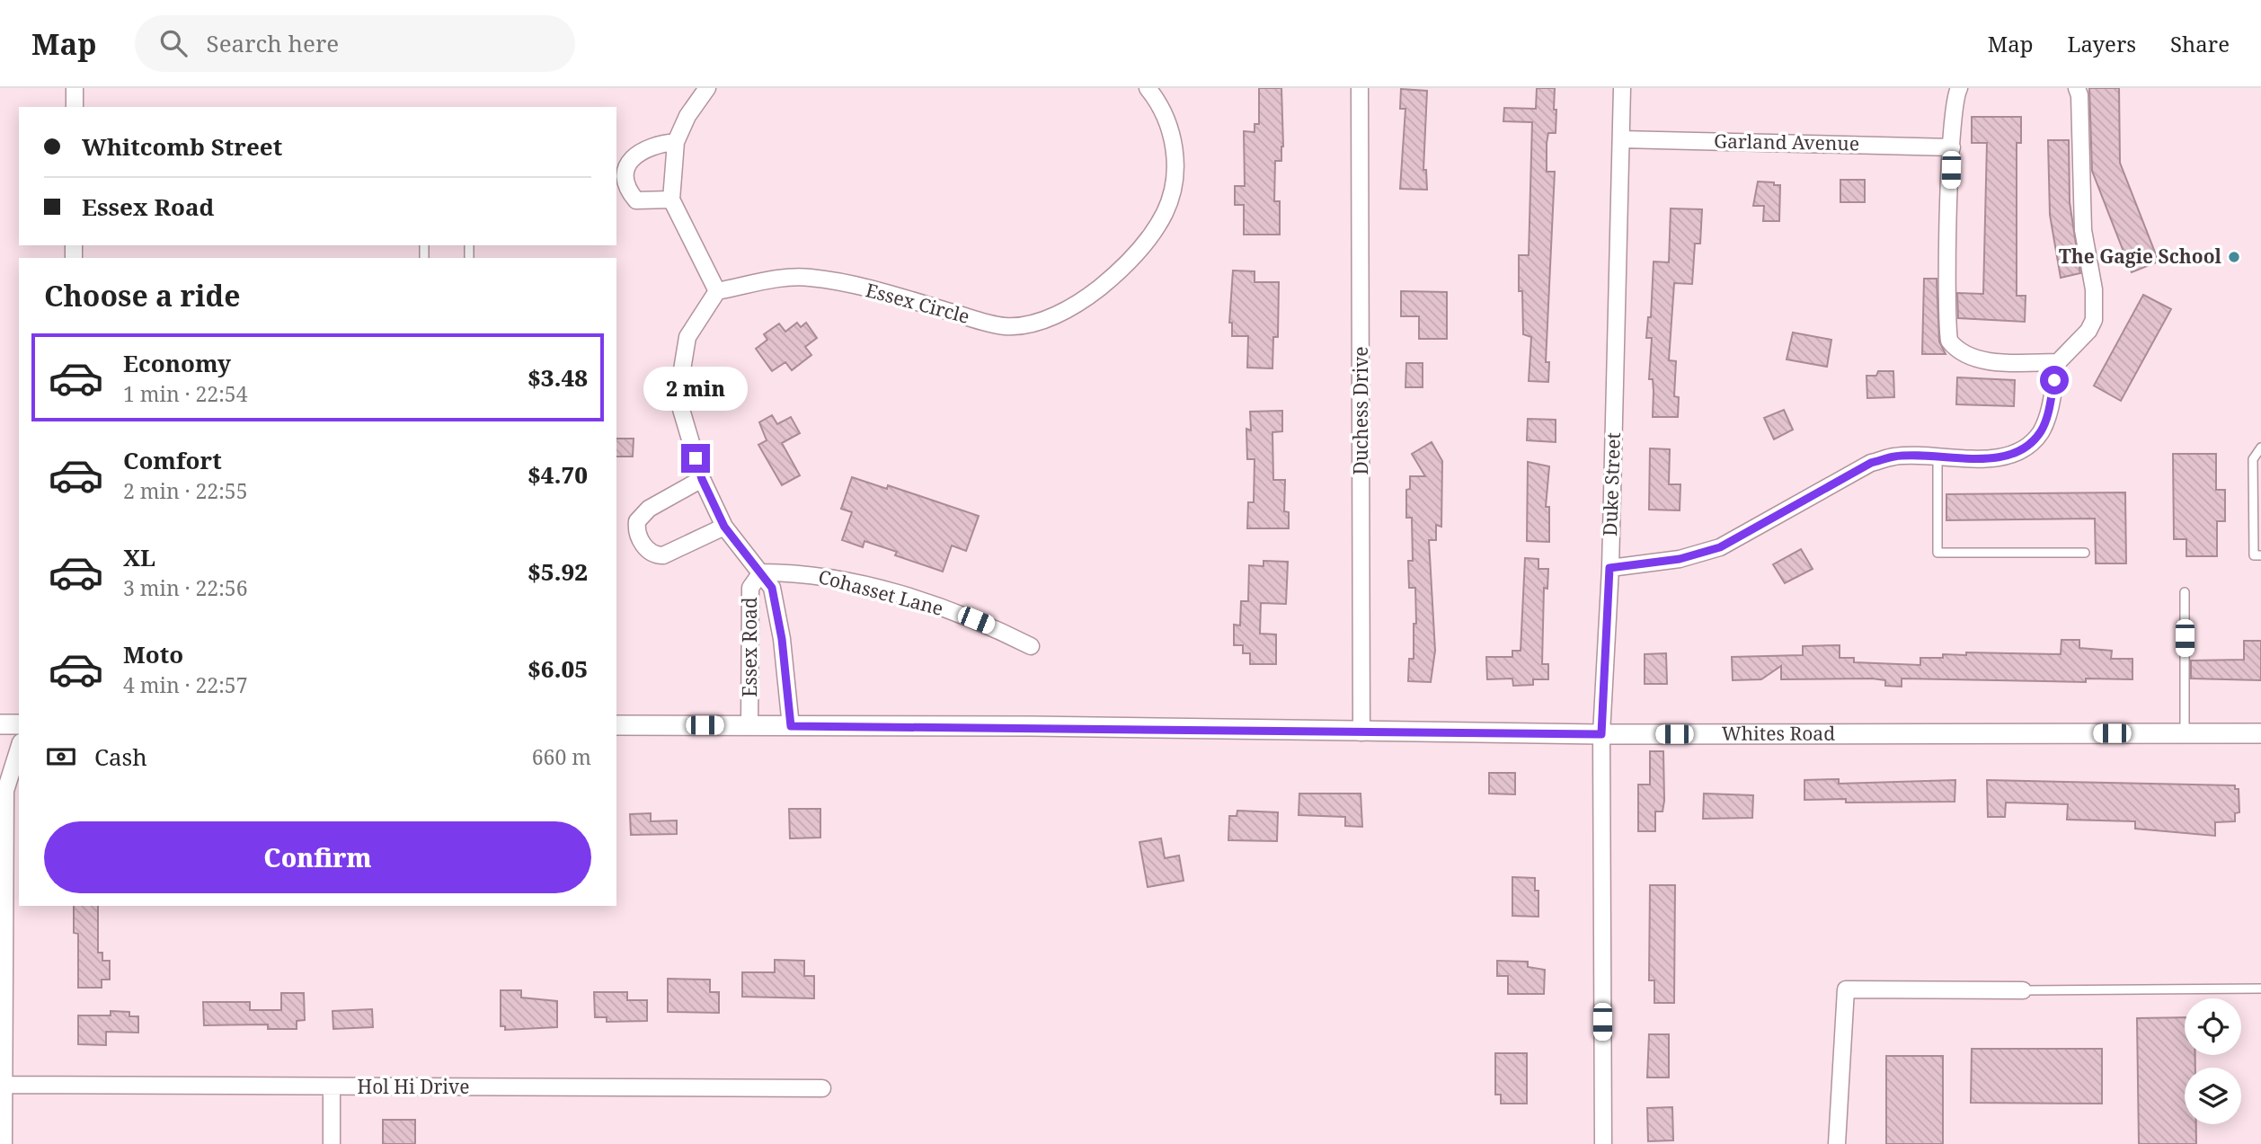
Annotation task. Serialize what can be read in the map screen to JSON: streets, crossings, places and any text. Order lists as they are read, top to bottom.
{
  "streets": {
    "street": [
      "Garland Avenue",
      "Essex Circle",
      "Duchess Drive",
      "Duke Street",
      "Cohasset Lane",
      "Essex Road",
      "Whites Road",
      "Hol Hi Drive"
    ]
  },
  "crossings": [
    ["Garland Avenue", "Duke Street"],
    ["Essex Circle", "Essex Road"],
    ["Duchess Drive", "Whites Road"],
    ["Duke Street", "Whites Road"],
    ["Cohasset Lane", "Essex Road"],
    ["Essex Road", "Whites Road"]
  ],
  "places": ["The Gagie School"],
  "page": {
    "header": "Map",
    "search": "Search here",
    "nav": ["Map", "Layers", "Share"],
    "banner": ["Whitcomb Street", "Essex Road"],
    "heading": "Choose a ride",
    "list": [
      {
        "name": "Economy",
        "note": "1 min · 22:54",
        "value": "$3.48"
      },
      {
        "name": "Comfort",
        "note": "2 min · 22:55",
        "value": "$4.70"
      },
      {
        "name": "XL",
        "note": "3 min · 22:56",
        "value": "$5.92"
      },
      {
        "name": "Moto",
        "note": "4 min · 22:57",
        "value": "$6.05"
      }
    ],
    "bubble": "2 min",
    "pay": ["Cash", "660 m"],
    "buttons": "Confirm"
  }
}
